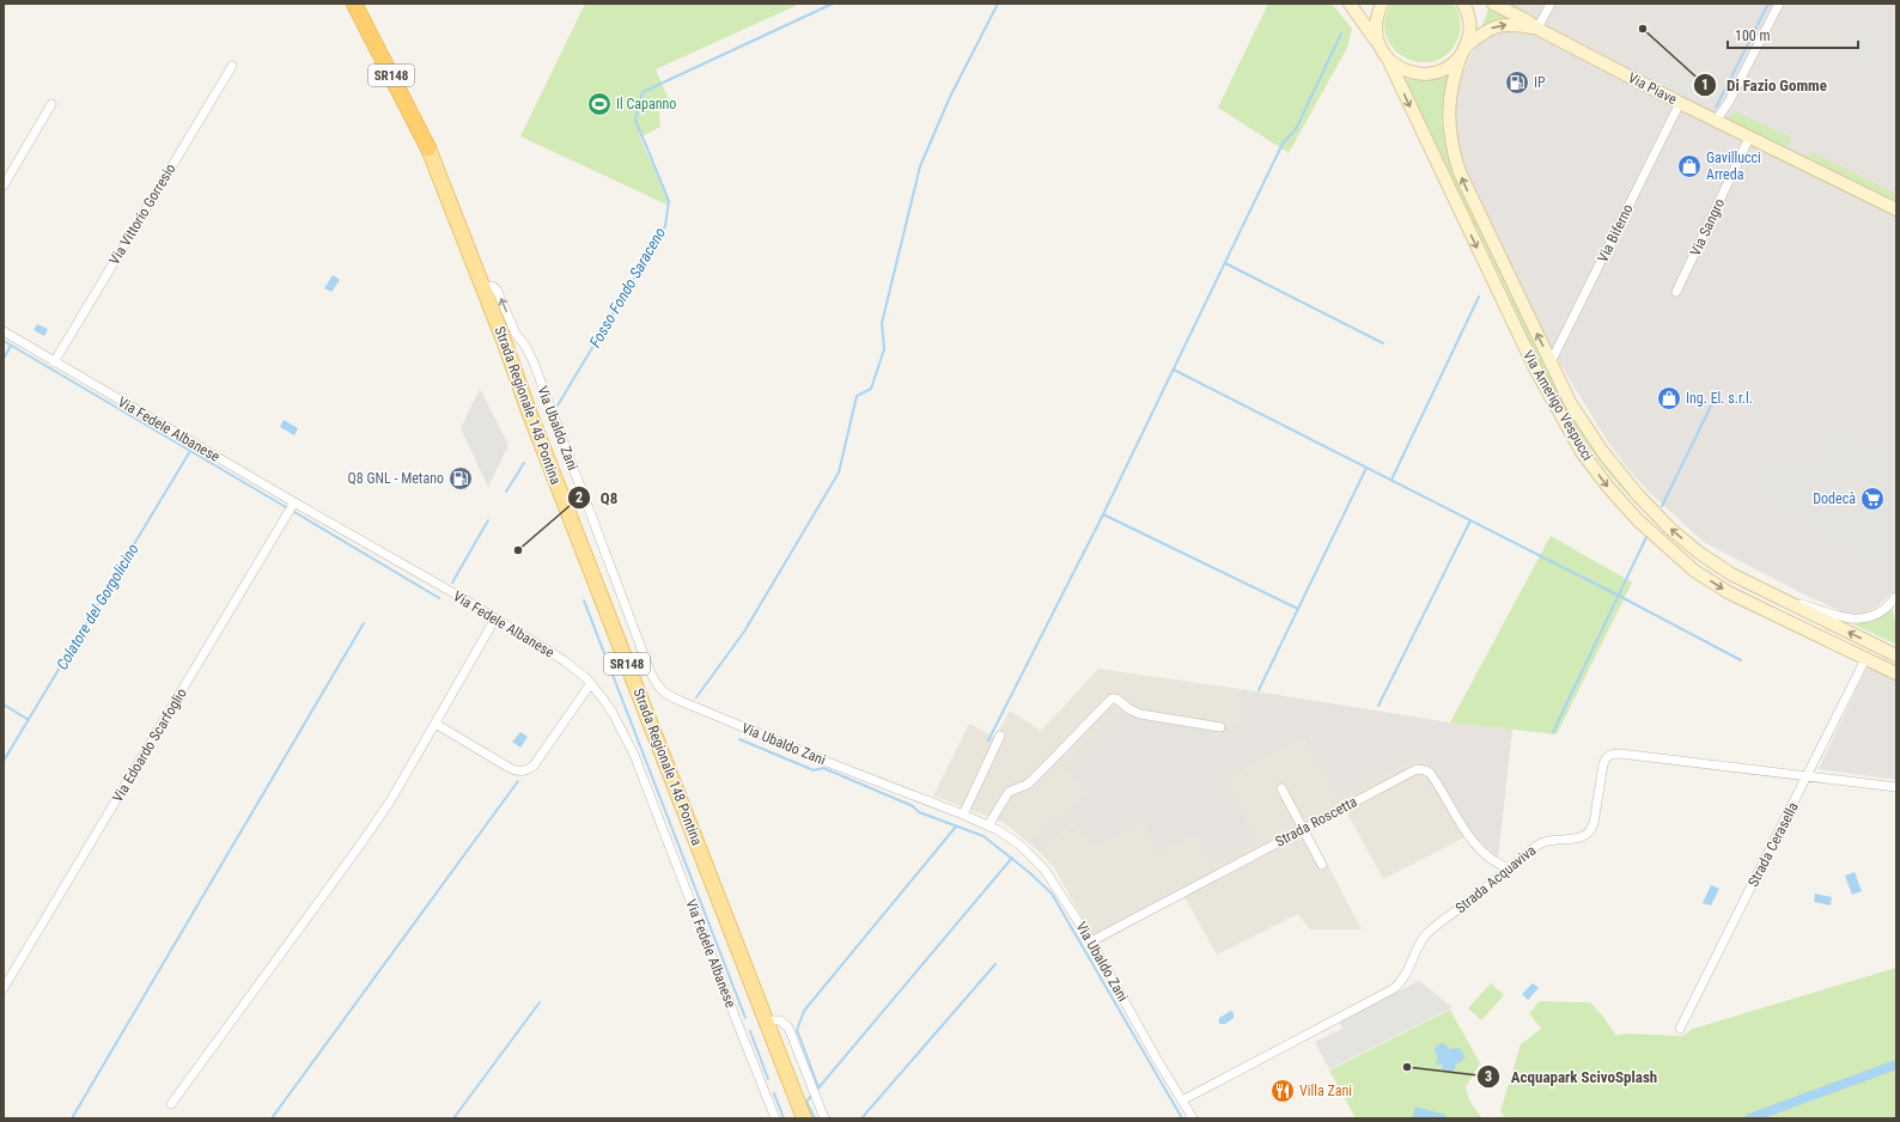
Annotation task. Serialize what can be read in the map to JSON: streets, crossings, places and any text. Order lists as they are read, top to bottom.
{
  "streets": {
    "highway": ["SR148", "Strada Regionale 148 Pontina"],
    "street": [
      "Via Piave",
      "Via Vittorio Gorresio",
      "Via Sangro",
      "Via Biferno",
      "Via Amerigo Vespucci",
      "Via Ubaldo Zani",
      "Via Fedele Albanese",
      "Via Edoardo Scarfoglio",
      "Strada Roscetta",
      "Strada Cerasella",
      "Strada Acquaviva"
    ]
  },
  "crossings": [
    ["Via Piave", "Via Sangro"],
    ["Via Piave", "Via Biferno"],
    ["Via Piave", "Via Amerigo Vespucci"],
    ["Via Vittorio Gorresio", "Via Fedele Albanese"],
    ["Via Biferno", "Via Amerigo Vespucci"],
    ["Strada Regionale 148 Pontina", "Via Ubaldo Zani"],
    ["Via Amerigo Vespucci", "Strada Cerasella"],
    ["Via Ubaldo Zani", "Strada Roscetta"],
    ["Via Ubaldo Zani", "Strada Acquaviva"],
    ["Via Fedele Albanese", "Via Edoardo Scarfoglio"],
    ["Strada Roscetta", "Strada Acquaviva"],
    ["Strada Cerasella", "Strada Acquaviva"]
  ],
  "one_way": ["Via Ubaldo Zani"],
  "water": ["Fosso Fondo Saraceno", "Colatore del Gorgolicino"],
  "places": {
    "other": ["Di Fazio Gomme", "Q8", "Acquapark ScivoSplash"],
    "fuel station": ["IP", "Q8 GNL - Metano"],
    "sports": ["Il Capanno"],
    "shop": ["Gavillucci Arreda", "Ing. El. s.r.l."],
    "supermarket": ["Dodecà"],
    "restaurant": ["Villa Zani"]
  },
  "scale_bar": "100 m"
}
